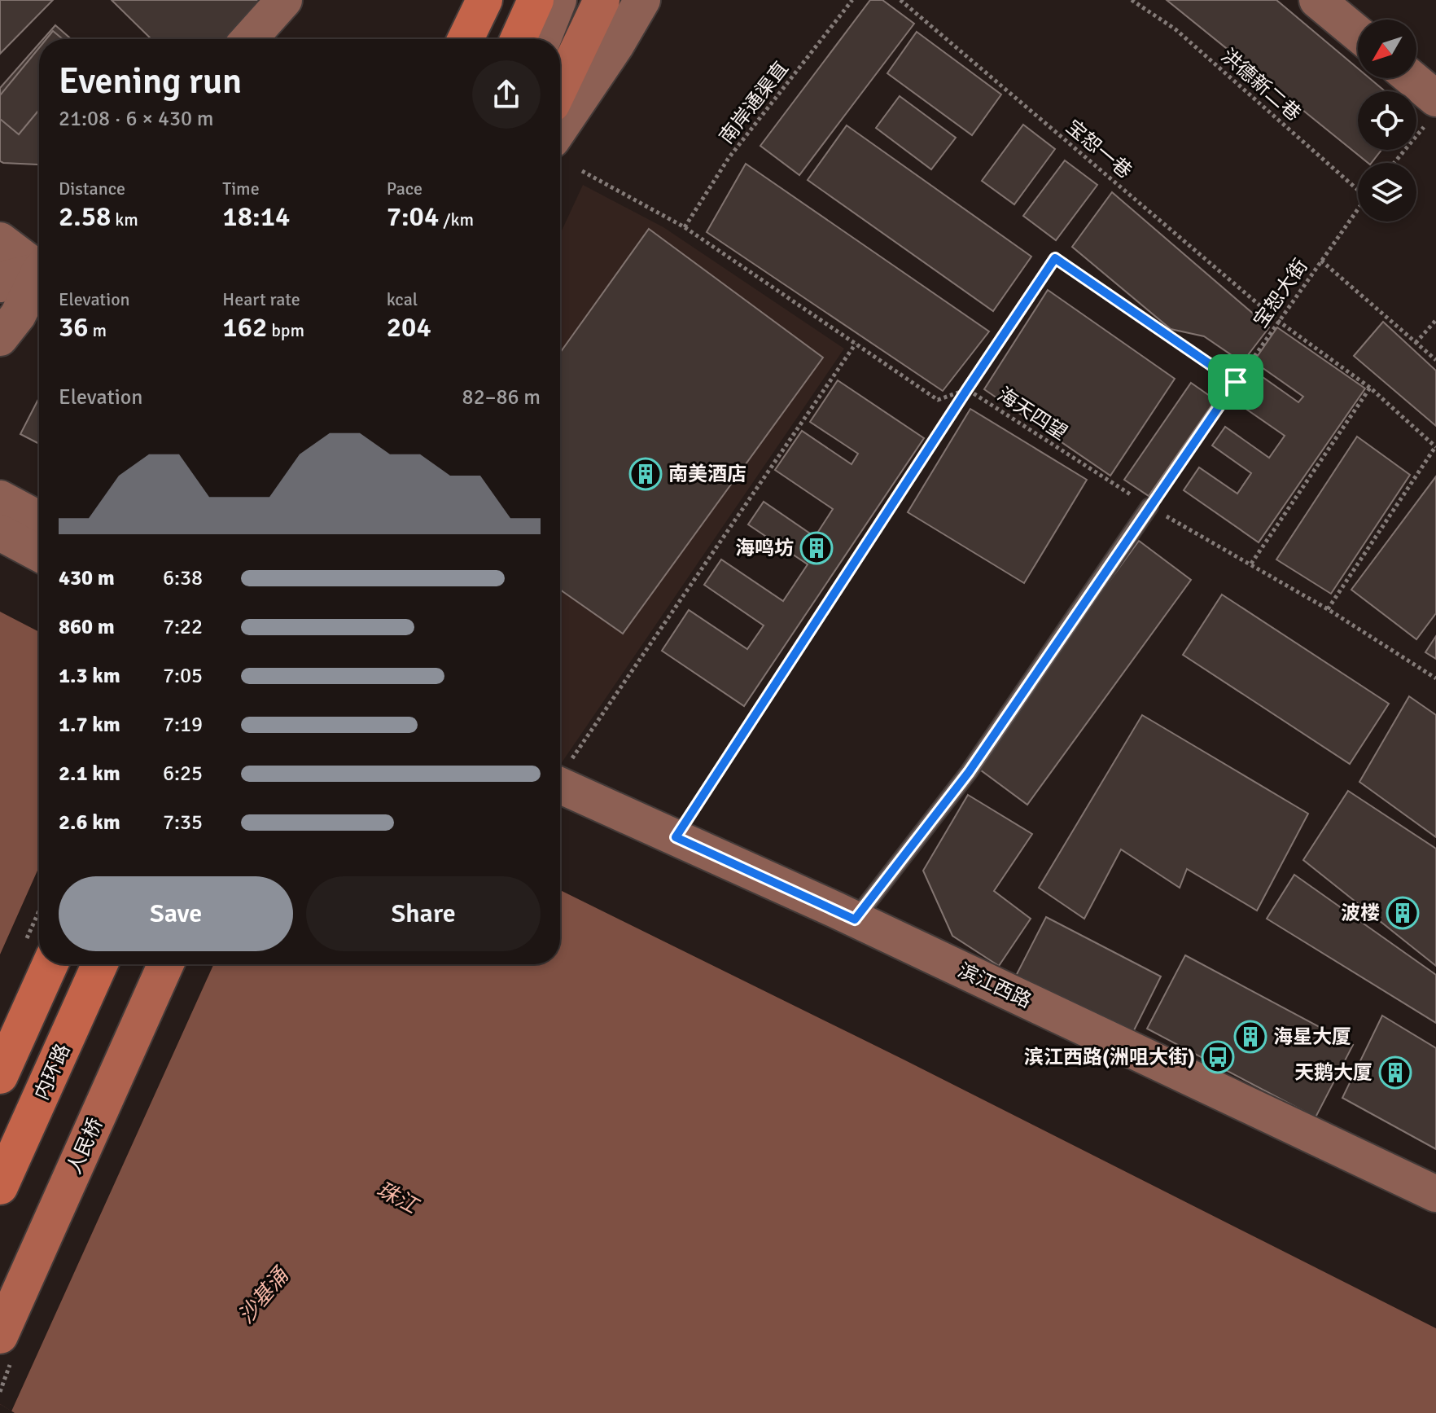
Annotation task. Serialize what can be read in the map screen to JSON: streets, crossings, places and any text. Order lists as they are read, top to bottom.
{
  "streets": {
    "highway": ["内环路"],
    "main road": ["滨江西路", "人民桥"],
    "path": [
      "洪德新二巷",
      "南岸通渠直",
      "宝恕一巷",
      "宝恕大街",
      "海天四望"
    ]
  },
  "crossings": [
    ["南岸通渠直", "海天四望"],
    ["宝恕一巷", "宝恕大街"],
    ["宝恕大街", "海天四望"]
  ],
  "water": ["珠江", "沙基涌"],
  "places": {
    "building": [
      "南美酒店",
      "海鸣坊",
      "波楼",
      "海星大厦",
      "天鹅大厦"
    ],
    "bus stop": ["滨江西路(洲咀大街)"]
  },
  "north": "bottom left",
  "page": {
    "heading": ["Evening run", "21:08 · 6 × 430 m"],
    "stats": [
      ["Distance", "2.58 km"],
      ["Time", "18:14"],
      ["Pace", "7:04 /km"],
      ["Elevation", "36 m"],
      ["Heart rate", "162 bpm"],
      ["kcal", "204"]
    ],
    "chart": ["Elevation", "82–86 m"],
    "list": [
      {
        "name": "430 m",
        "note": "6:38"
      },
      {
        "name": "860 m",
        "note": "7:22"
      },
      {
        "name": "1.3 km",
        "note": "7:05"
      },
      {
        "name": "1.7 km",
        "note": "7:19"
      },
      {
        "name": "2.1 km",
        "note": "6:25"
      },
      {
        "name": "2.6 km",
        "note": "7:35"
      }
    ],
    "buttons": ["Save", "Share"]
  }
}
